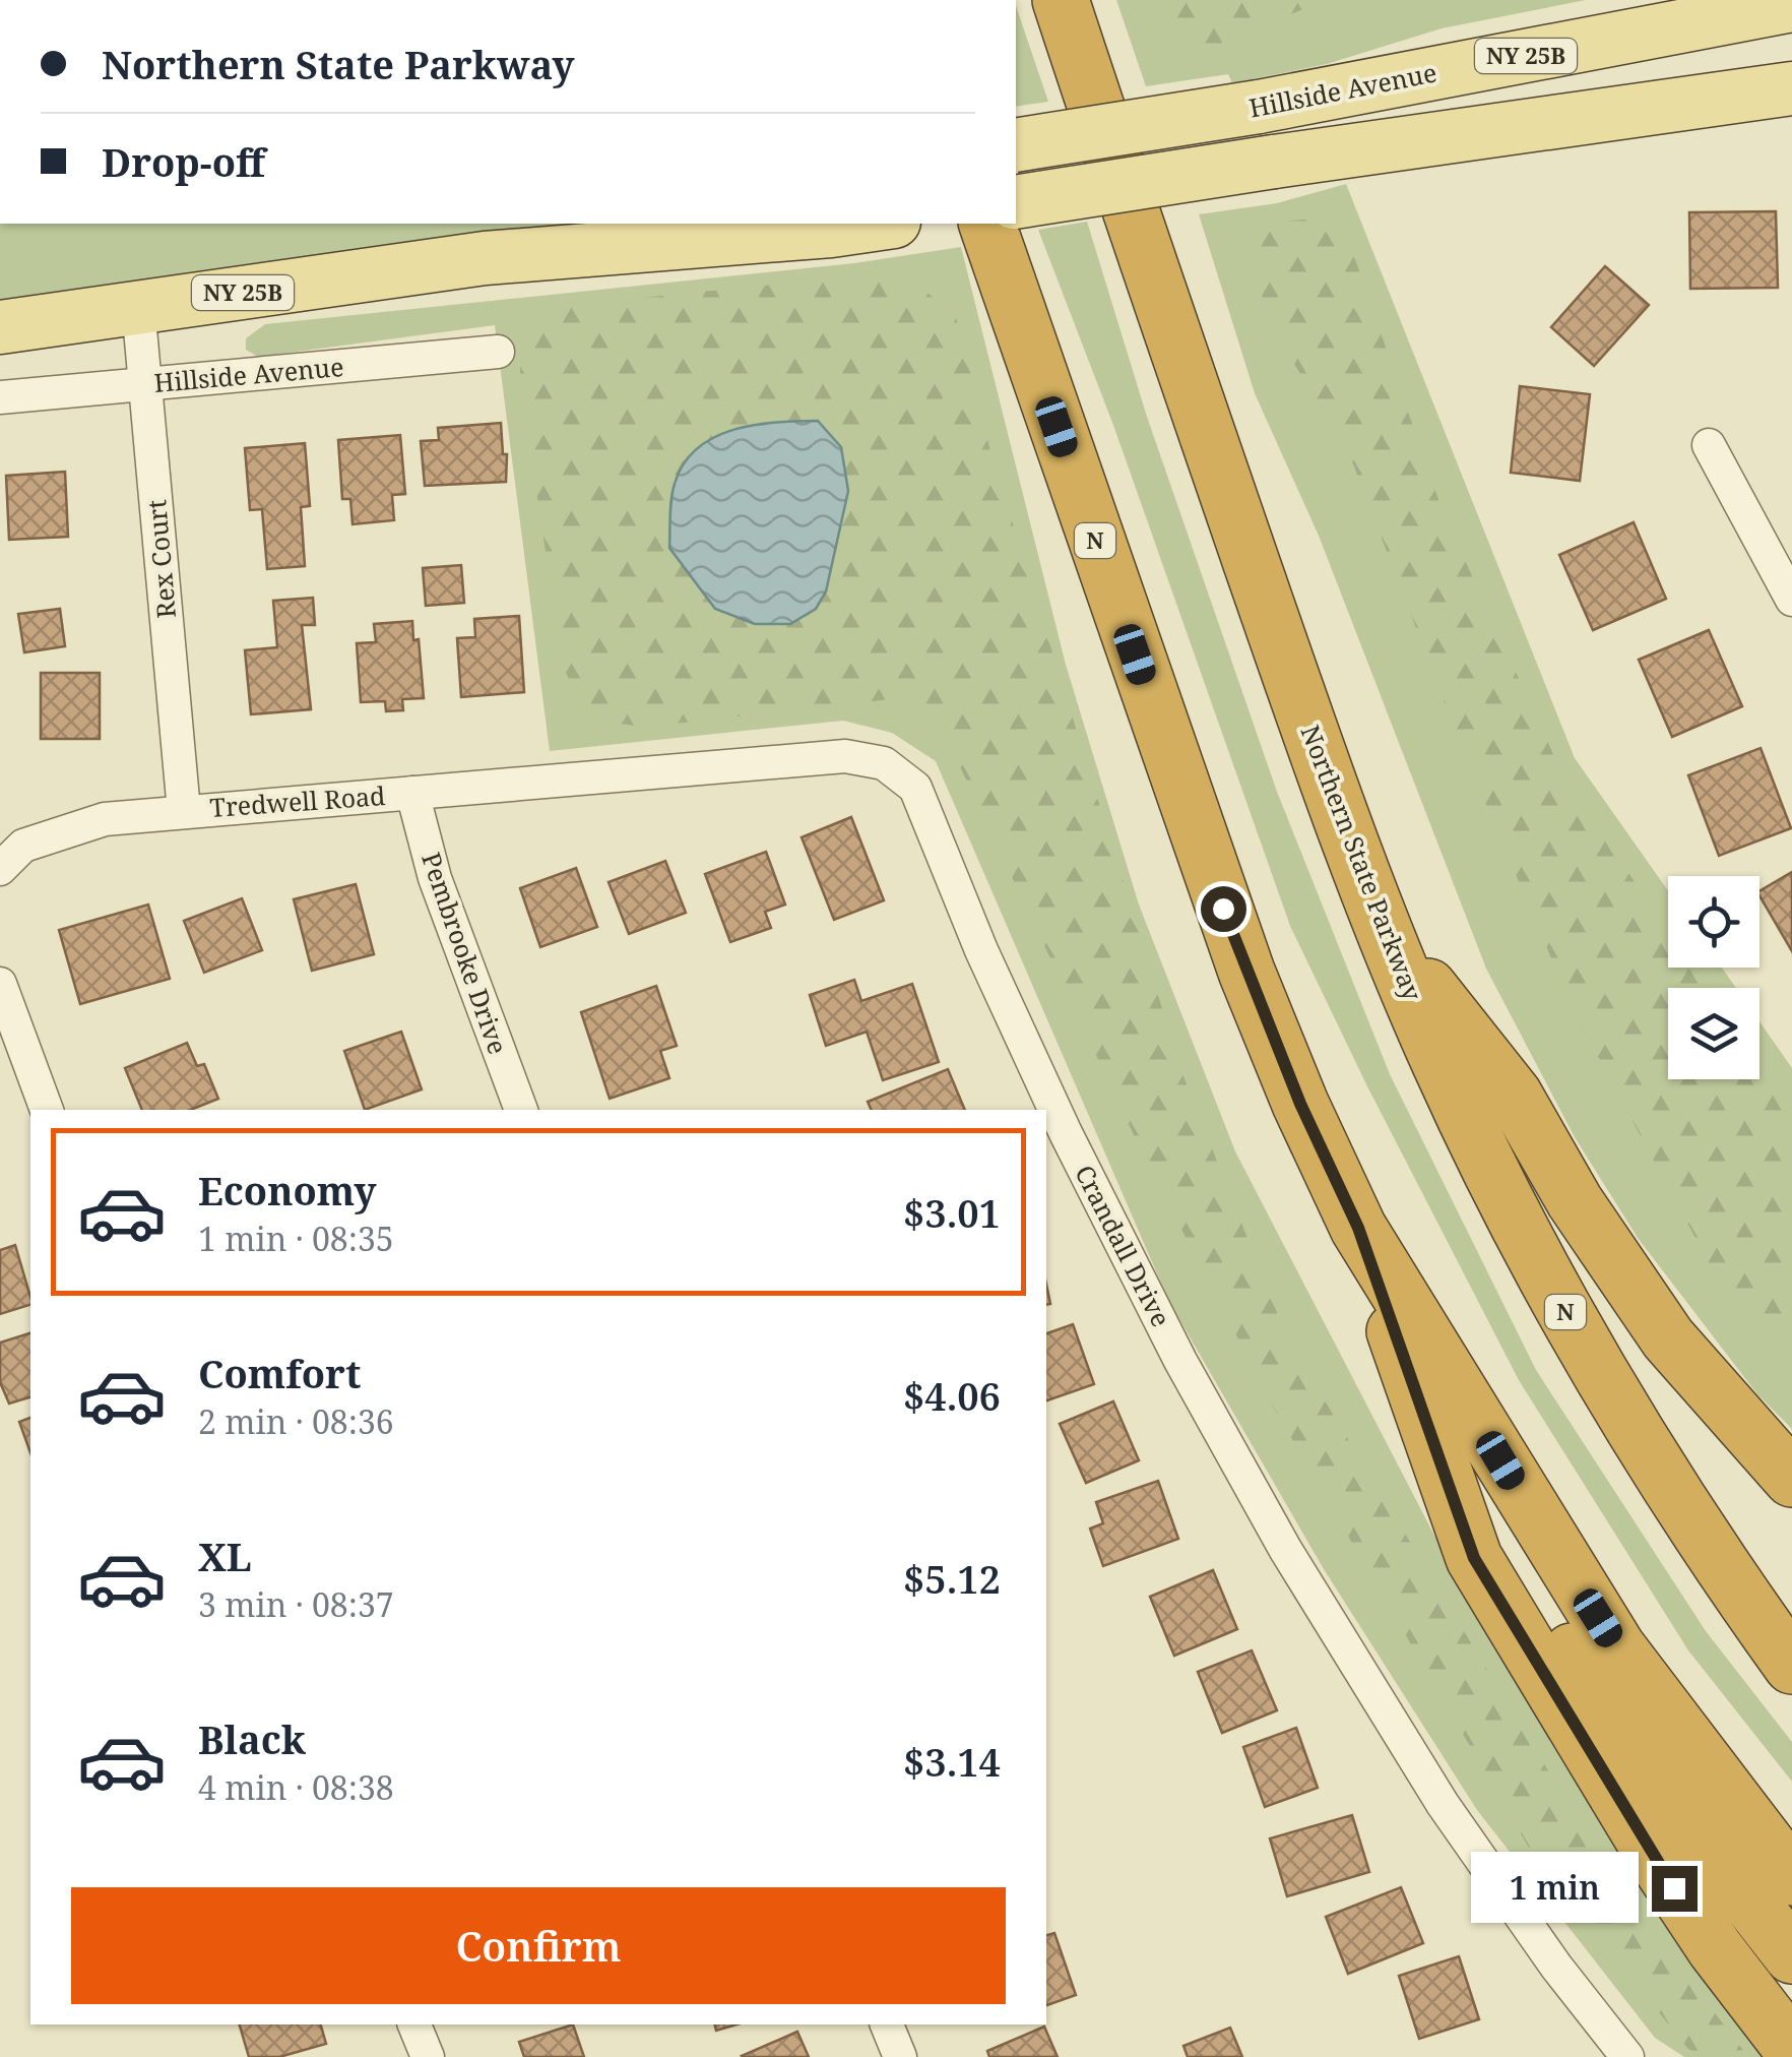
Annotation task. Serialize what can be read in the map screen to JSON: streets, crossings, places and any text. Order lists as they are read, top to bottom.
{
  "streets": {
    "highway": ["N", "Northern State Parkway"],
    "main road": ["NY 25B", "Hillside Avenue"],
    "street": [
      "Rex Court",
      "Tredwell Road",
      "Pembrooke Drive",
      "Crandall Drive"
    ]
  },
  "crossings": [
    ["NY 25B", "Rex Court"],
    ["Hillside Avenue", "Rex Court"],
    ["Rex Court", "Tredwell Road"],
    ["Tredwell Road", "Pembrooke Drive"],
    ["Tredwell Road", "Crandall Drive"],
    ["Pembrooke Drive", "Crandall Drive"]
  ],
  "page": {
    "banner": ["Northern State Parkway", "Drop-off"],
    "list": [
      {
        "name": "Economy",
        "note": "1 min · 08:35",
        "value": "$3.01"
      },
      {
        "name": "Comfort",
        "note": "2 min · 08:36",
        "value": "$4.06"
      },
      {
        "name": "XL",
        "note": "3 min · 08:37",
        "value": "$5.12"
      },
      {
        "name": "Black",
        "note": "4 min · 08:38",
        "value": "$3.14"
      }
    ],
    "bubble": "1 min",
    "buttons": "Confirm"
  }
}
